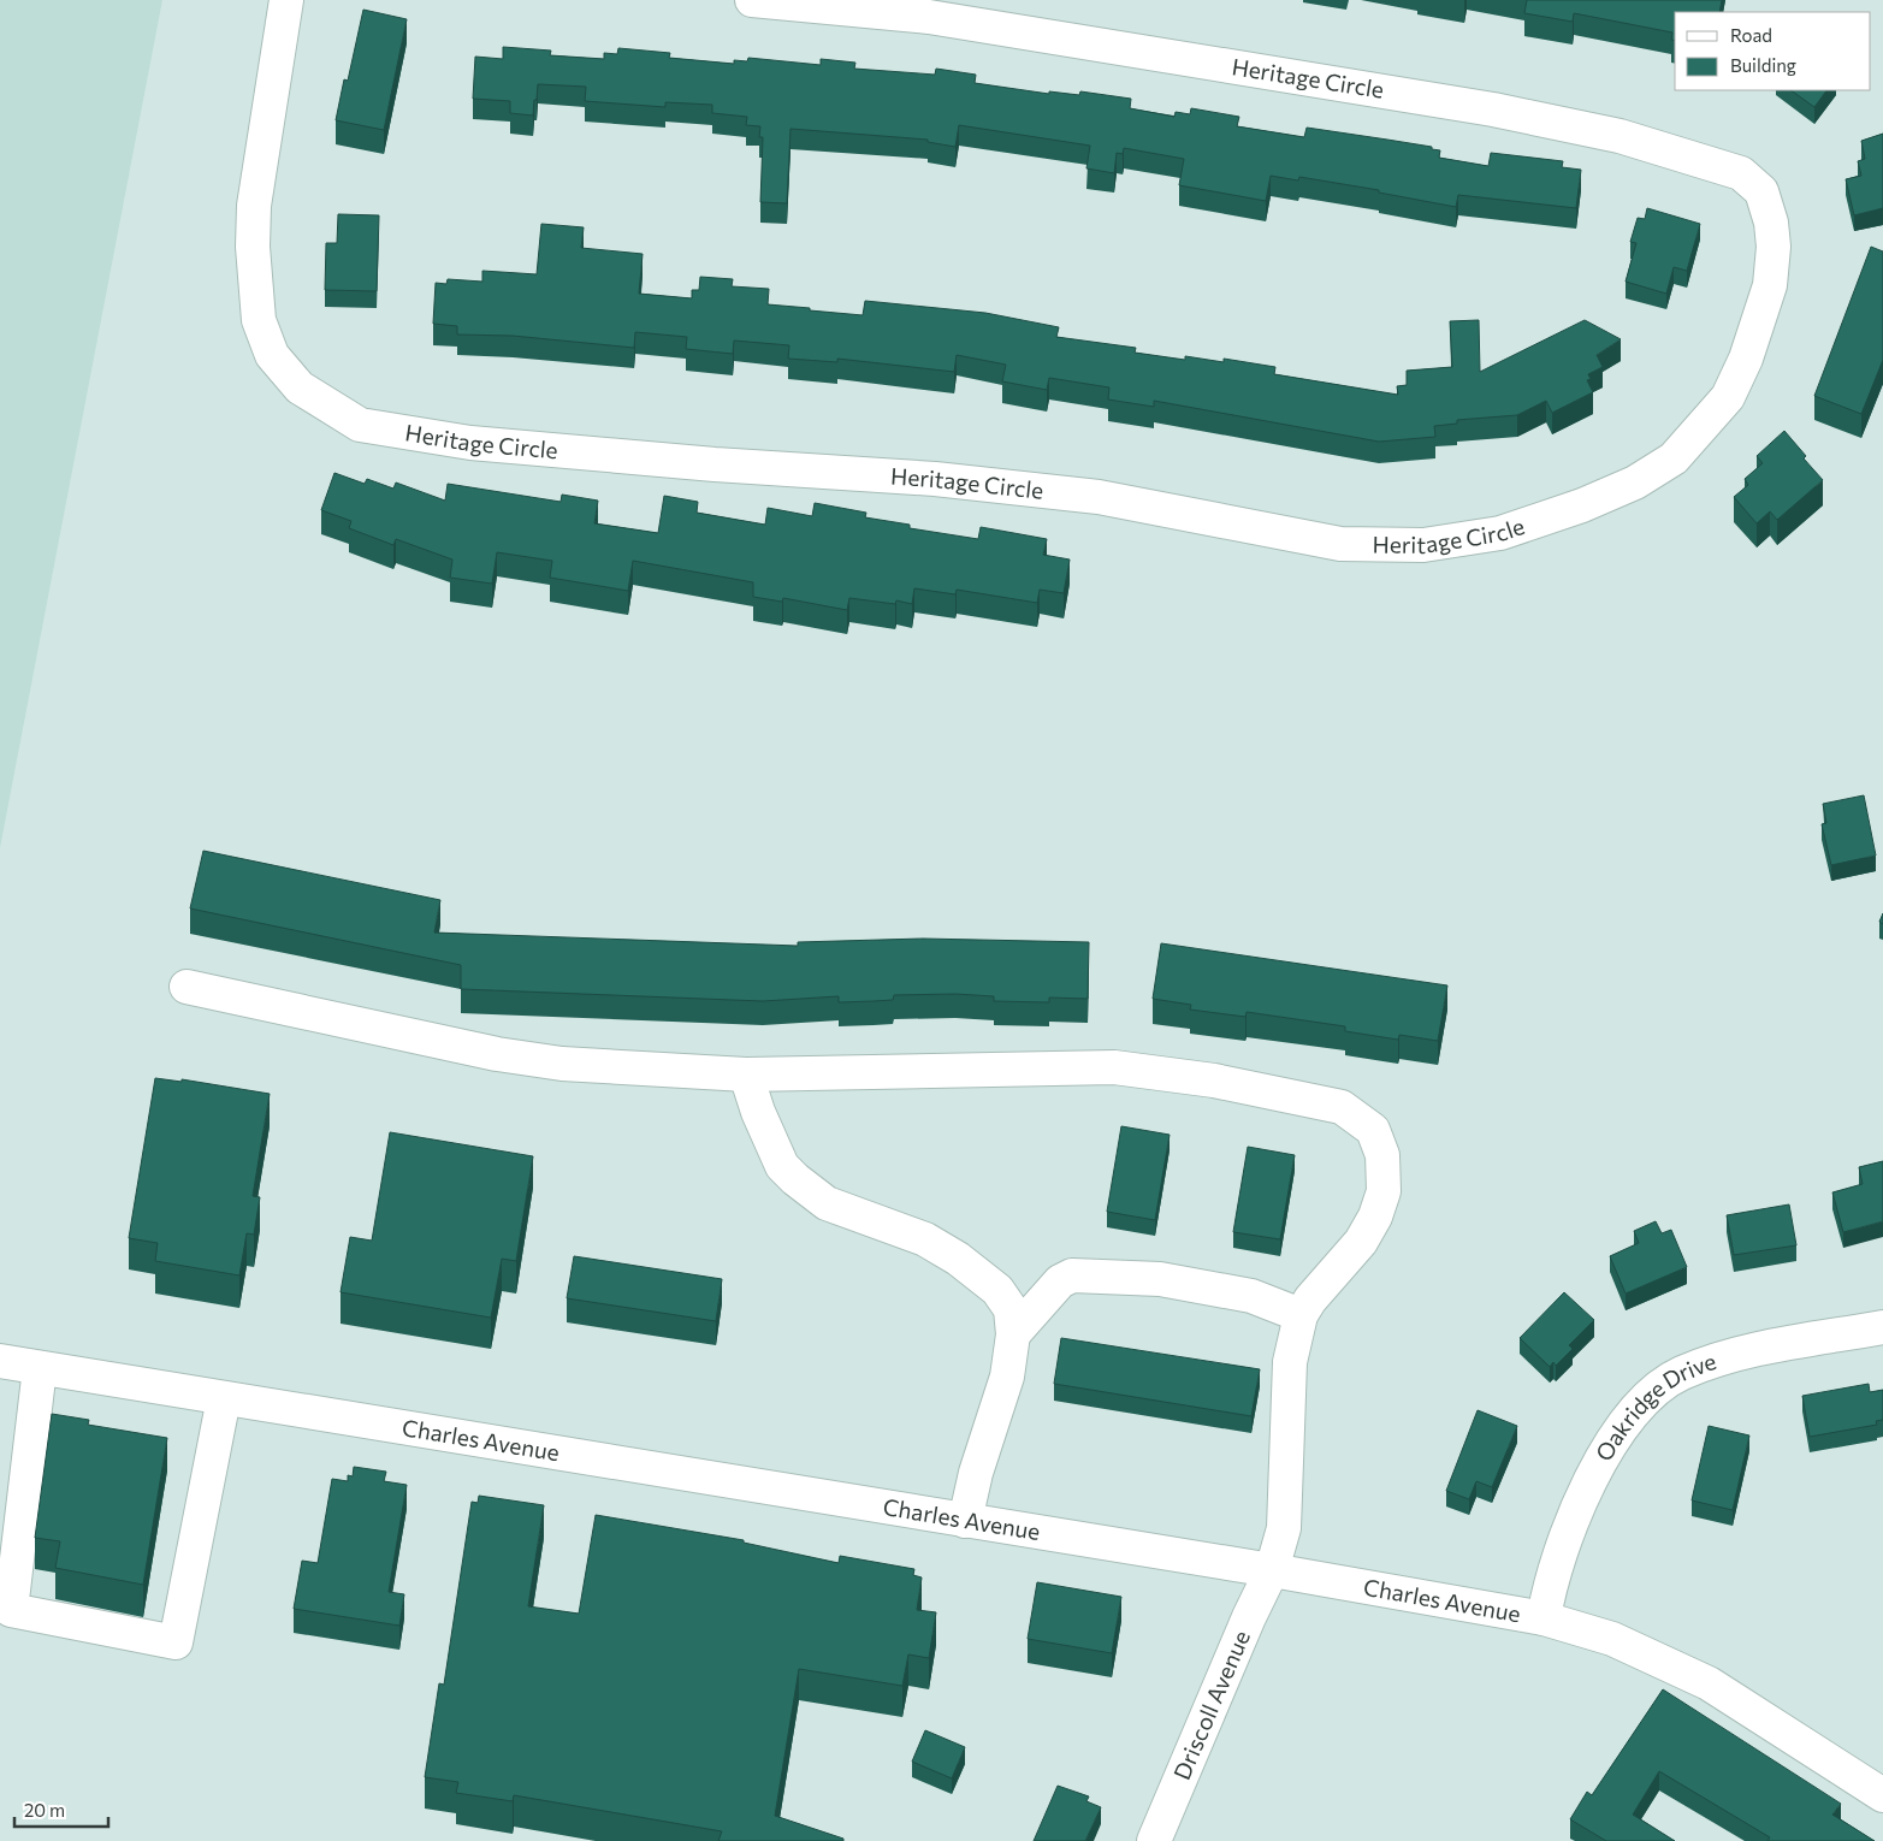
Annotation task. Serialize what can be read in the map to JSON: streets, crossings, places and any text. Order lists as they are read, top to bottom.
{
  "streets": {
    "street": [
      "Heritage Circle",
      "Oakridge Drive",
      "Charles Avenue",
      "Driscoll Avenue"
    ]
  },
  "crossings": [
    ["Oakridge Drive", "Charles Avenue"],
    ["Charles Avenue", "Driscoll Avenue"]
  ],
  "legend": ["Road", "Building"],
  "scale_bar": "20 m"
}
